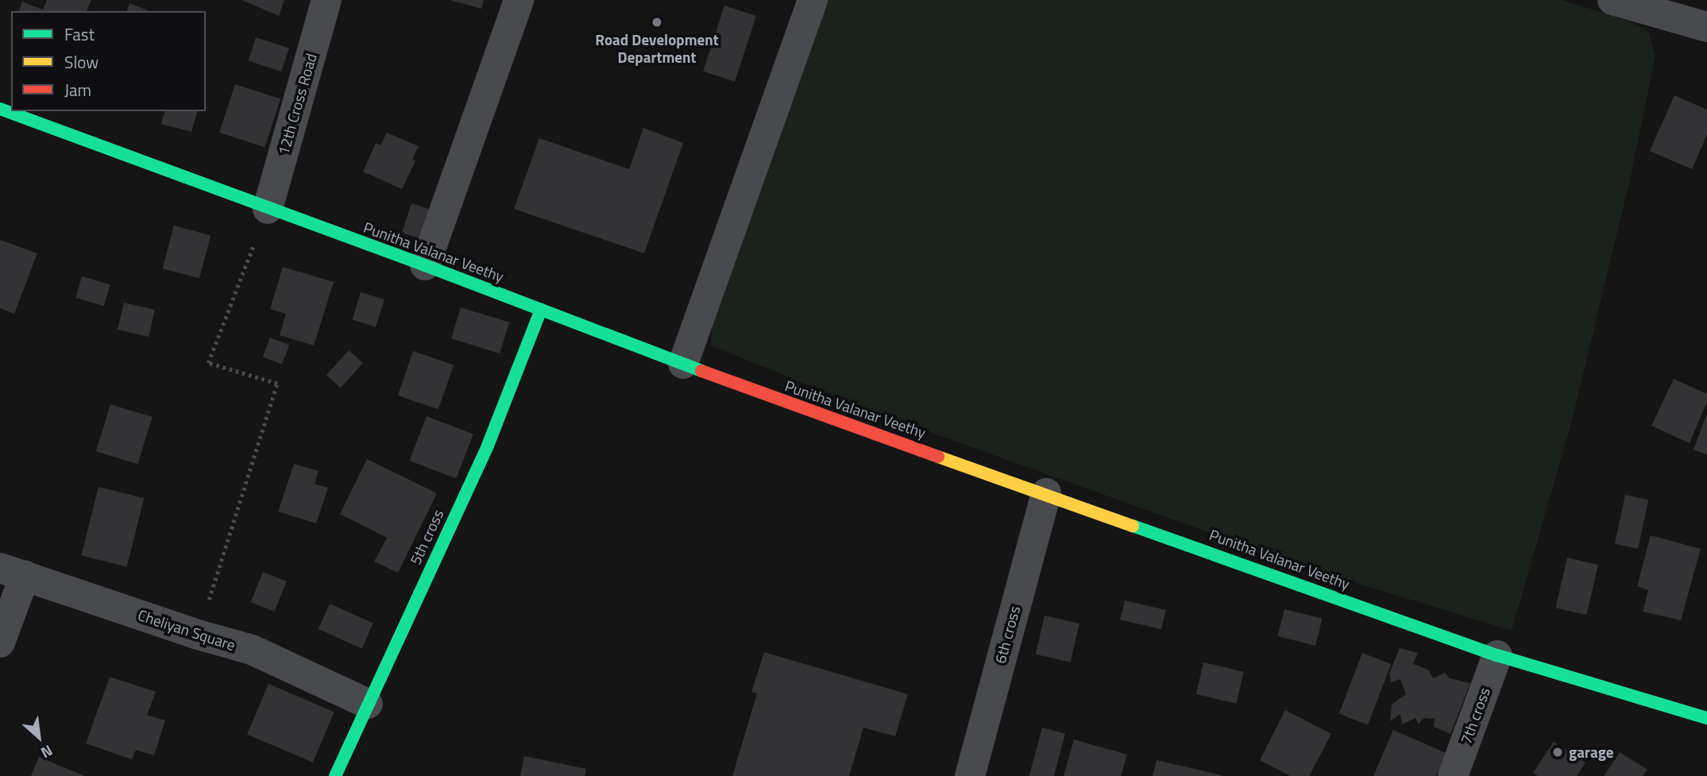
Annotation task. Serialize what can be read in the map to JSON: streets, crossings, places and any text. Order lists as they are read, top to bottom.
{
  "streets": {
    "street": [
      "12th Cross Road",
      "Punitha Valanar Veethy",
      "5th cross",
      "Cheliyan Square",
      "6th cross",
      "7th cross"
    ]
  },
  "crossings": [
    ["12th Cross Road", "Punitha Valanar Veethy"],
    ["Punitha Valanar Veethy", "5th cross"],
    ["Punitha Valanar Veethy", "6th cross"],
    ["Punitha Valanar Veethy", "7th cross"],
    ["5th cross", "Cheliyan Square"]
  ],
  "places": ["Road Development Department", "garage"],
  "legend": ["Fast", "Slow", "Jam"],
  "north": "bottom right"
}
